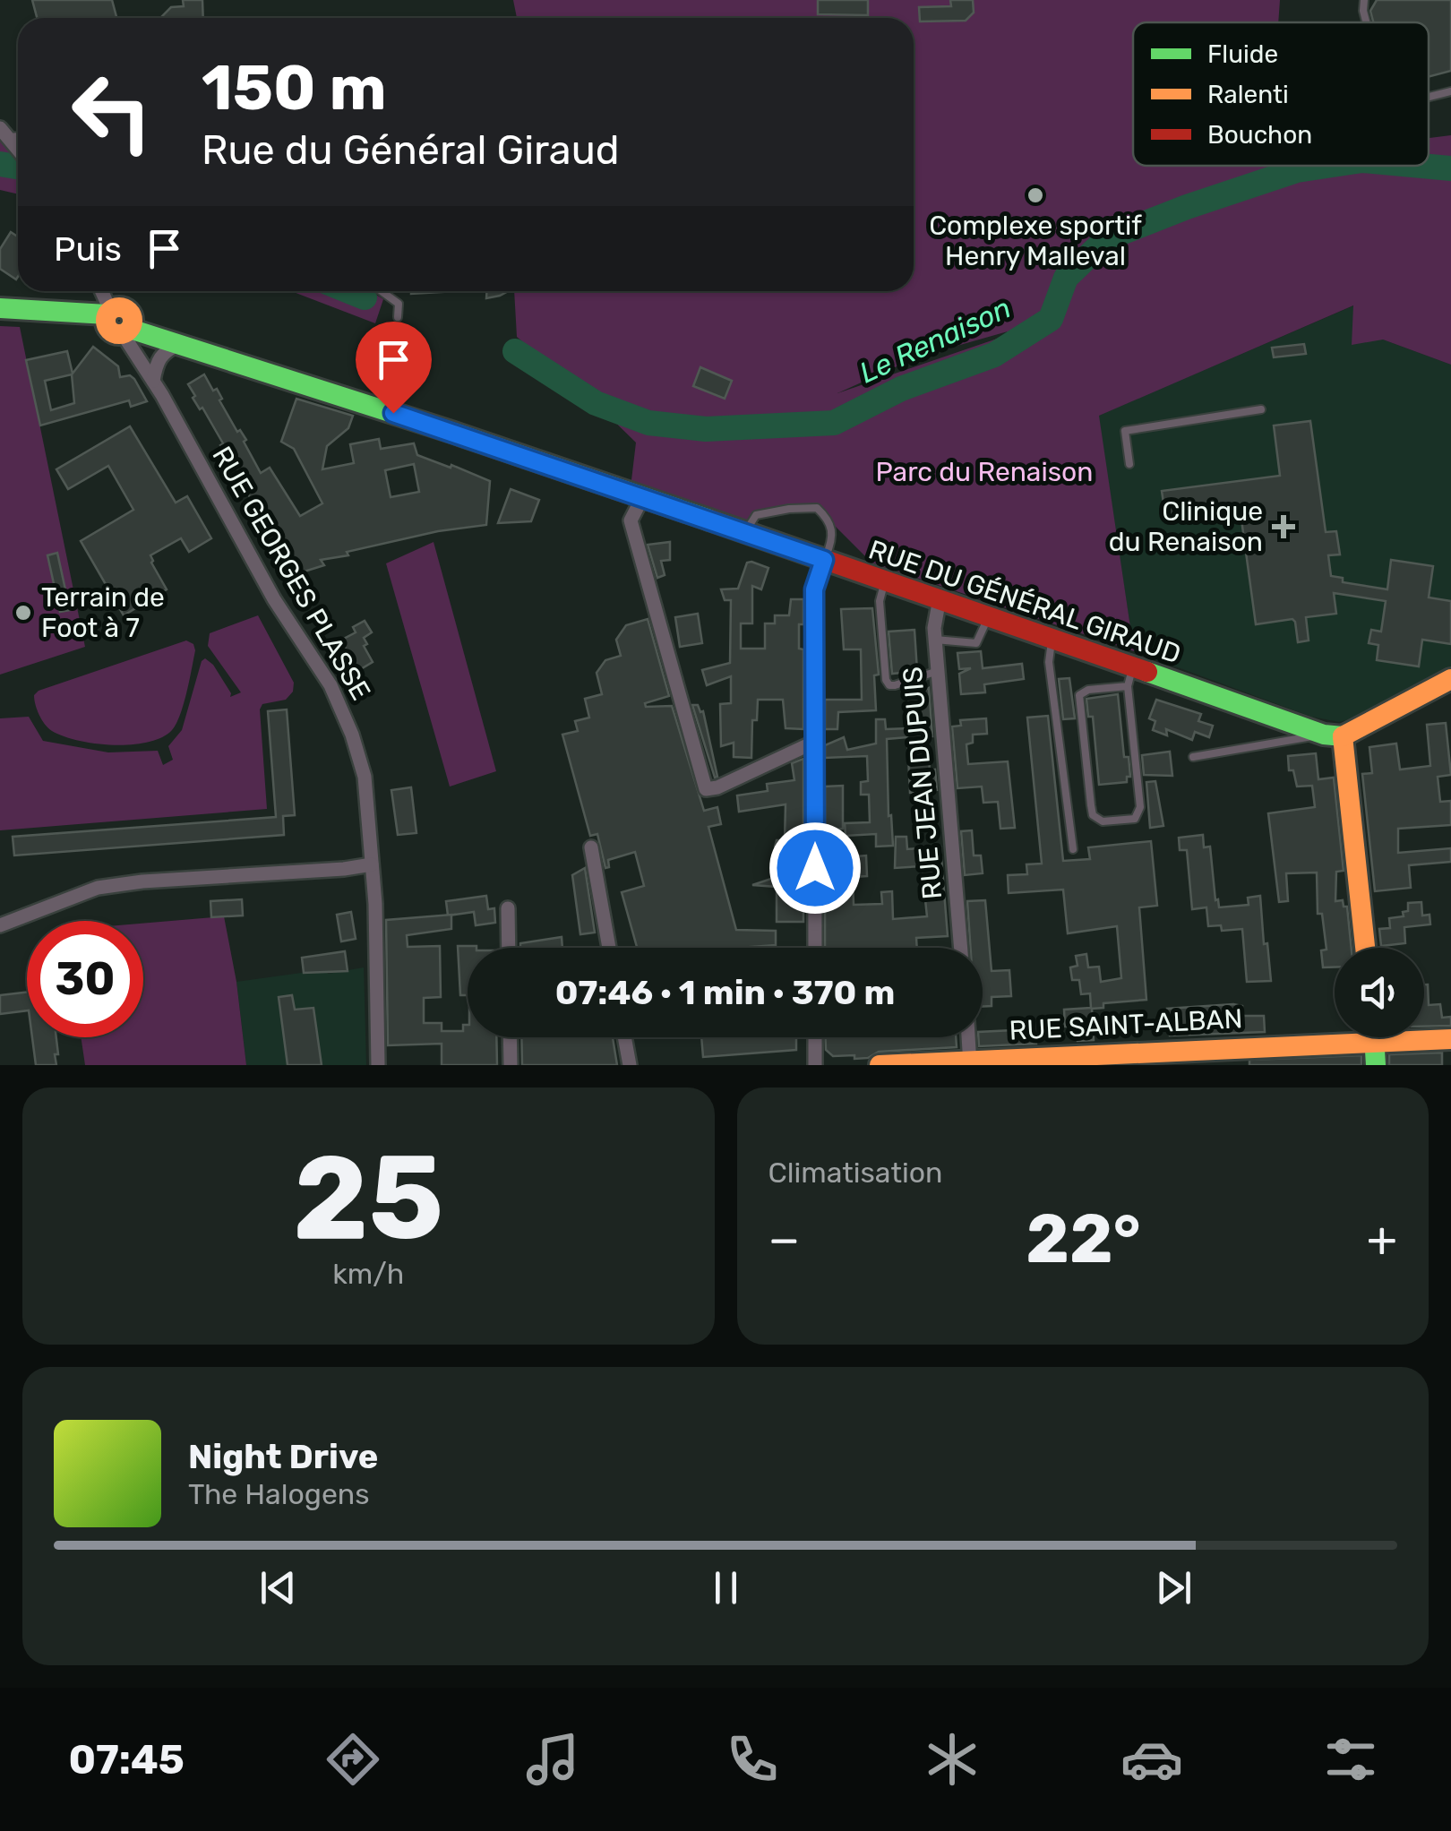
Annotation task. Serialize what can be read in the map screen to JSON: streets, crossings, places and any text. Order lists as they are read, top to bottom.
{
  "streets": {
    "street": [
      "RUE GEORGES PLASSE",
      "RUE DU GÉNÉRAL GIRAUD",
      "RUE JEAN DUPUIS",
      "RUE SAINT-ALBAN"
    ]
  },
  "crossings": [
    ["RUE GEORGES PLASSE", "RUE DU GÉNÉRAL GIRAUD"],
    ["RUE DU GÉNÉRAL GIRAUD", "RUE JEAN DUPUIS"]
  ],
  "water": ["Le Renaison"],
  "parks": ["Parc du Renaison"],
  "places": {
    "other": ["Complexe sportif Henry Malleval", "Terrain de Foot à 7"],
    "health": ["Clinique du Renaison"]
  },
  "legend": ["Fluide", "Ralenti", "Bouchon"],
  "page": {
    "turn": ["150 m", "Rue du Général Giraud"],
    "then": "Puis",
    "limit": "30",
    "trip": "07:46 · 1 min · 370 m",
    "tile": [
      ["25", "km/h"],
      "Climatisation"
    ],
    "heat": ["−", "22°", "+"],
    "song": ["Night Drive", "The Halogens"],
    "tabs": "07:45"
  }
}
